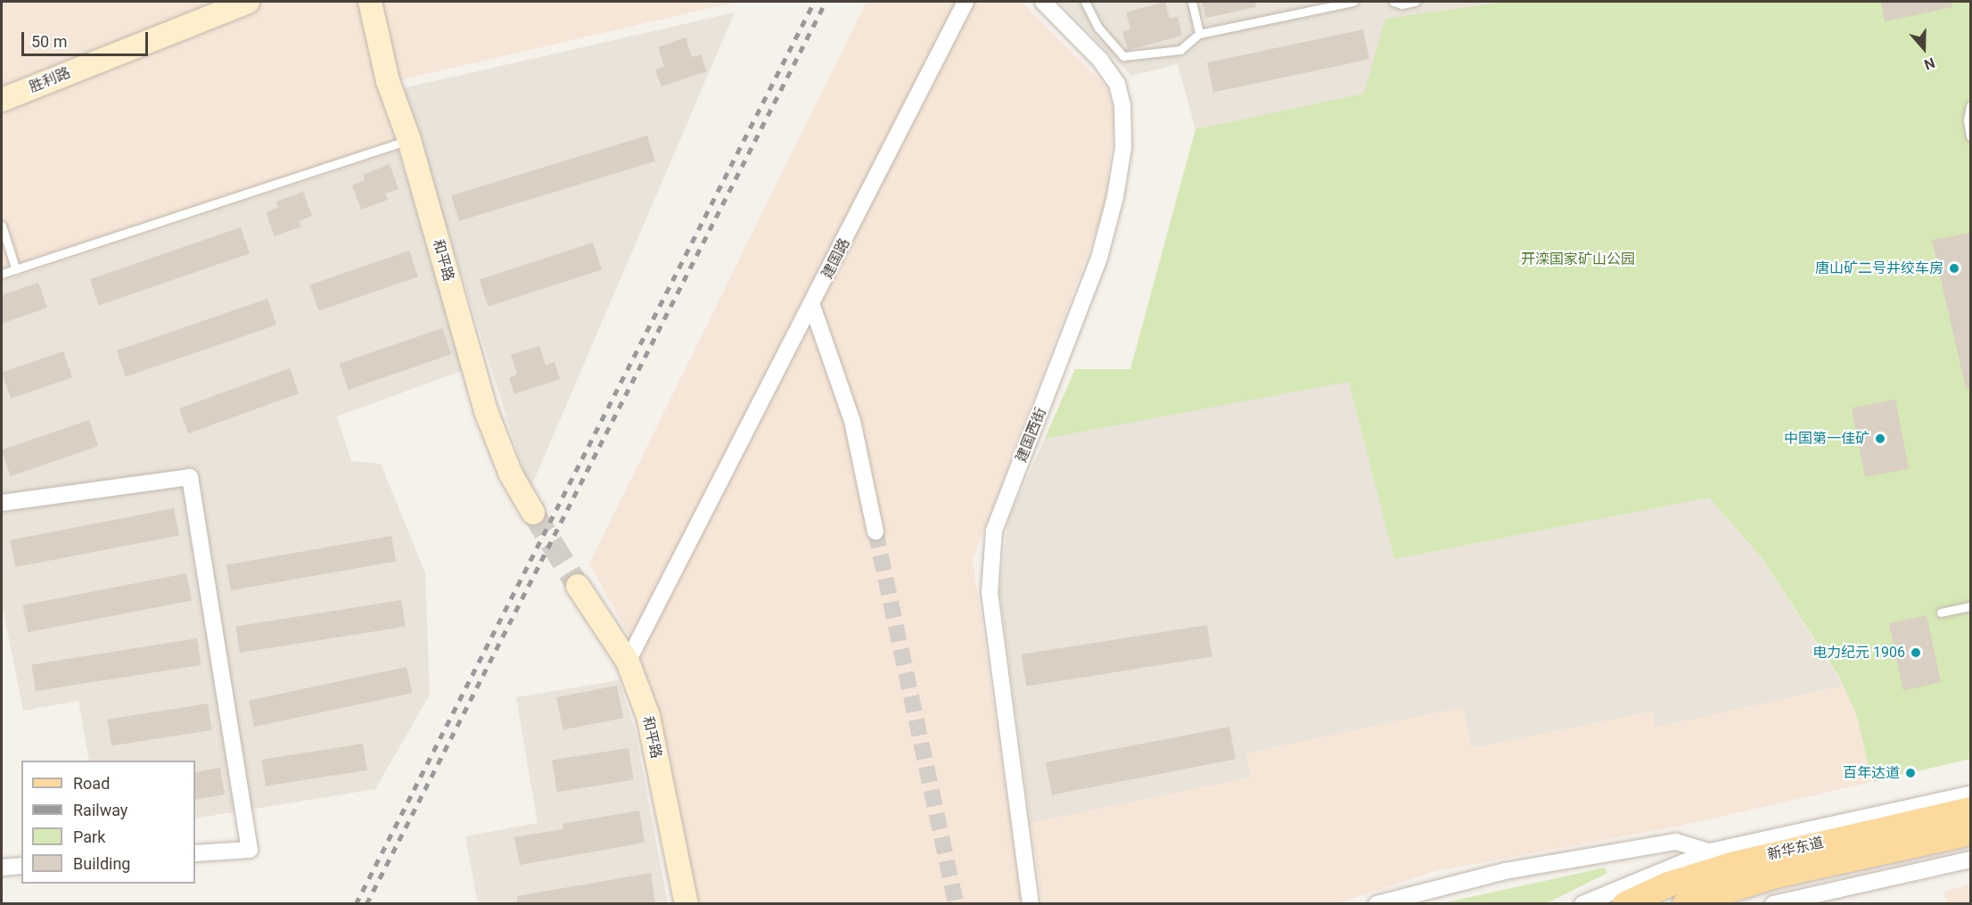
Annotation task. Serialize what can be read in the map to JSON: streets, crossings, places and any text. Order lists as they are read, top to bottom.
{
  "streets": {
    "main road": ["新华东道"],
    "street": [
      "胜利路",
      "建国路",
      "和平路",
      "建国西街"
    ]
  },
  "crossings": [
    ["建国路", "和平路"]
  ],
  "parks": ["开滦国家矿山公园"],
  "places": [
    "唐山矿二号井绞车房",
    "中国第一佳矿",
    "电力纪元 1906",
    "百年达道"
  ],
  "legend": [
    "Road",
    "Railway",
    "Park",
    "Building"
  ],
  "scale_bar": "50 m",
  "north": "bottom"
}
